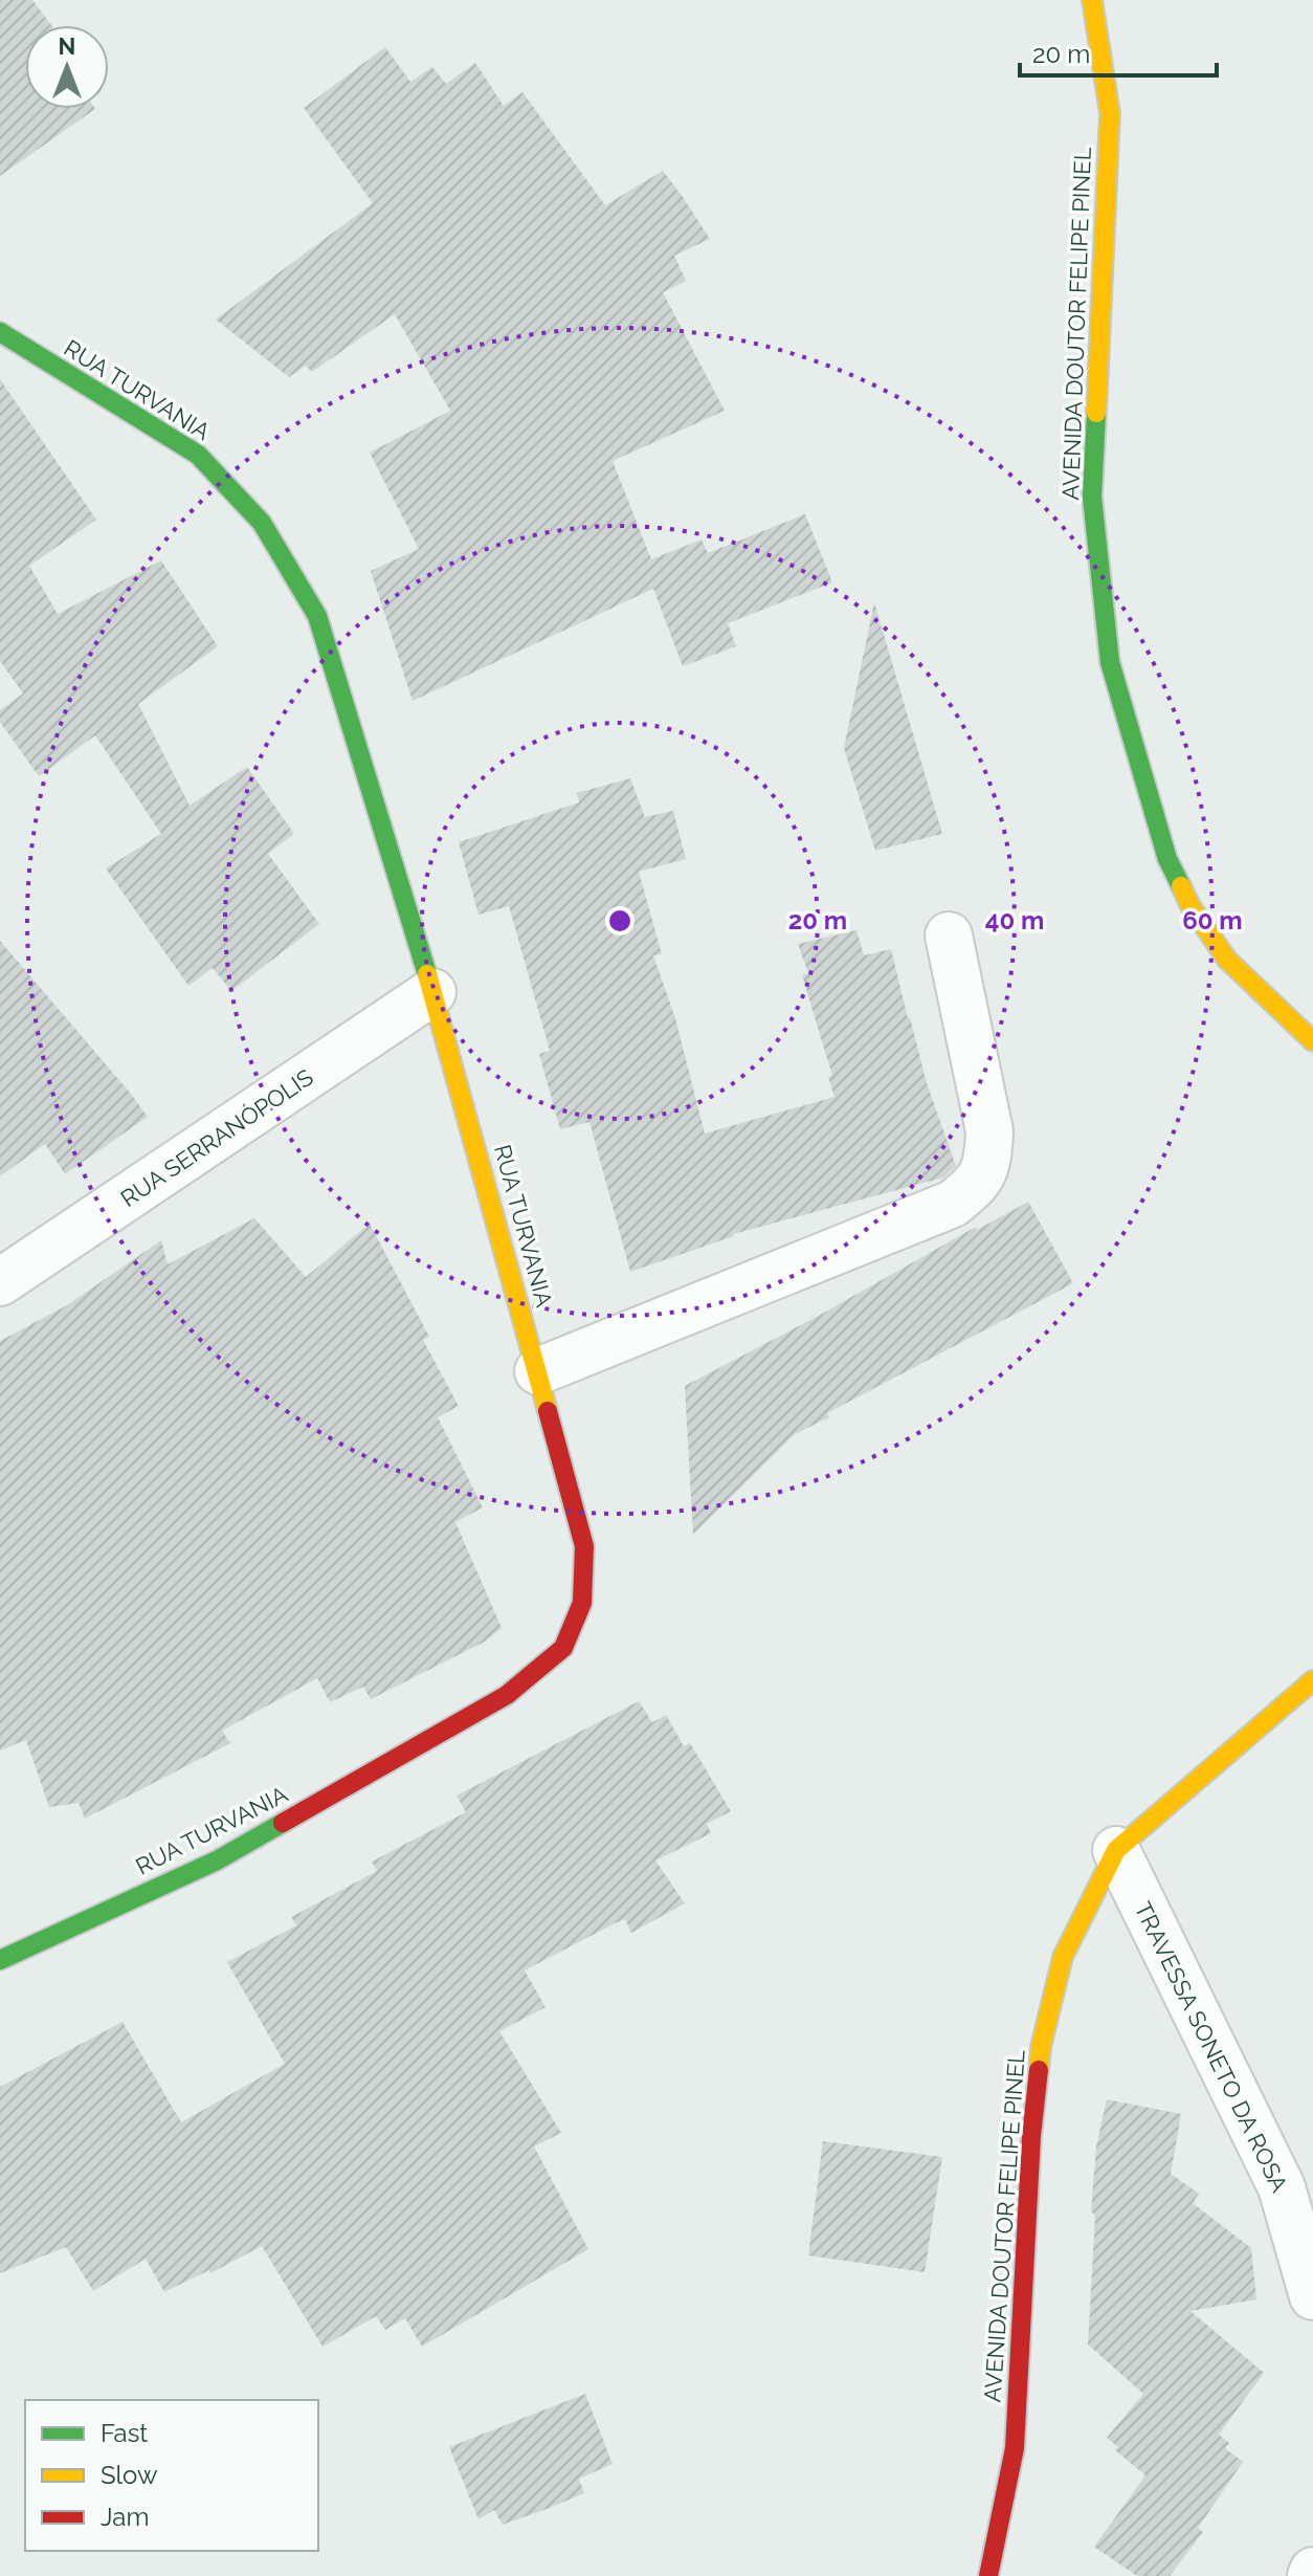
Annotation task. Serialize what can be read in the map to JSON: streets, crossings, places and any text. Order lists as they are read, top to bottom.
{
  "streets": {
    "street": [
      "AVENIDA DOUTOR FELIPE PINEL",
      "RUA TURVANIA",
      "RUA SERRANÓPOLIS",
      "TRAVESSA SONETO DA ROSA"
    ]
  },
  "crossings": [
    ["AVENIDA DOUTOR FELIPE PINEL", "TRAVESSA SONETO DA ROSA"],
    ["RUA TURVANIA", "RUA SERRANÓPOLIS"]
  ],
  "legend": ["Fast", "Slow", "Jam"],
  "scale_bar": "20 m",
  "north": "top",
  "rings": ["20 m", "40 m", "60 m"]
}
